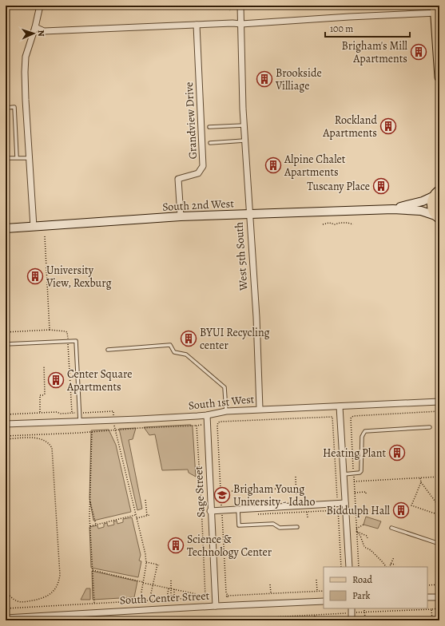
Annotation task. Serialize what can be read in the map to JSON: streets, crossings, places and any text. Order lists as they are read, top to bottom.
{
  "streets": {
    "main road": ["South 2nd West"],
    "street": [
      "Grandview Drive",
      "West 5th South",
      "South 1st West",
      "Sage Street",
      "South Center Street"
    ]
  },
  "crossings": [
    ["Grandview Drive", "South 2nd West"],
    ["South 2nd West", "West 5th South"],
    ["West 5th South", "South 1st West"],
    ["South 1st West", "Sage Street"],
    ["Sage Street", "South Center Street"]
  ],
  "places": {
    "building": [
      "Brigham's Mill Apartments",
      "Brookside Villiage",
      "Rockland Apartments",
      "Alpine Chalet Apartments",
      "Tuscany Place",
      "University View, Rexburg",
      "BYUI Recycling center",
      "Center Square Apartments",
      "Heating Plant",
      "Biddulph Hall",
      "Science & Technology Center"
    ],
    "school or university": ["Brigham Young University - Idaho"]
  },
  "legend": ["Road", "Park"],
  "scale_bar": "100 m",
  "north": "right"
}
